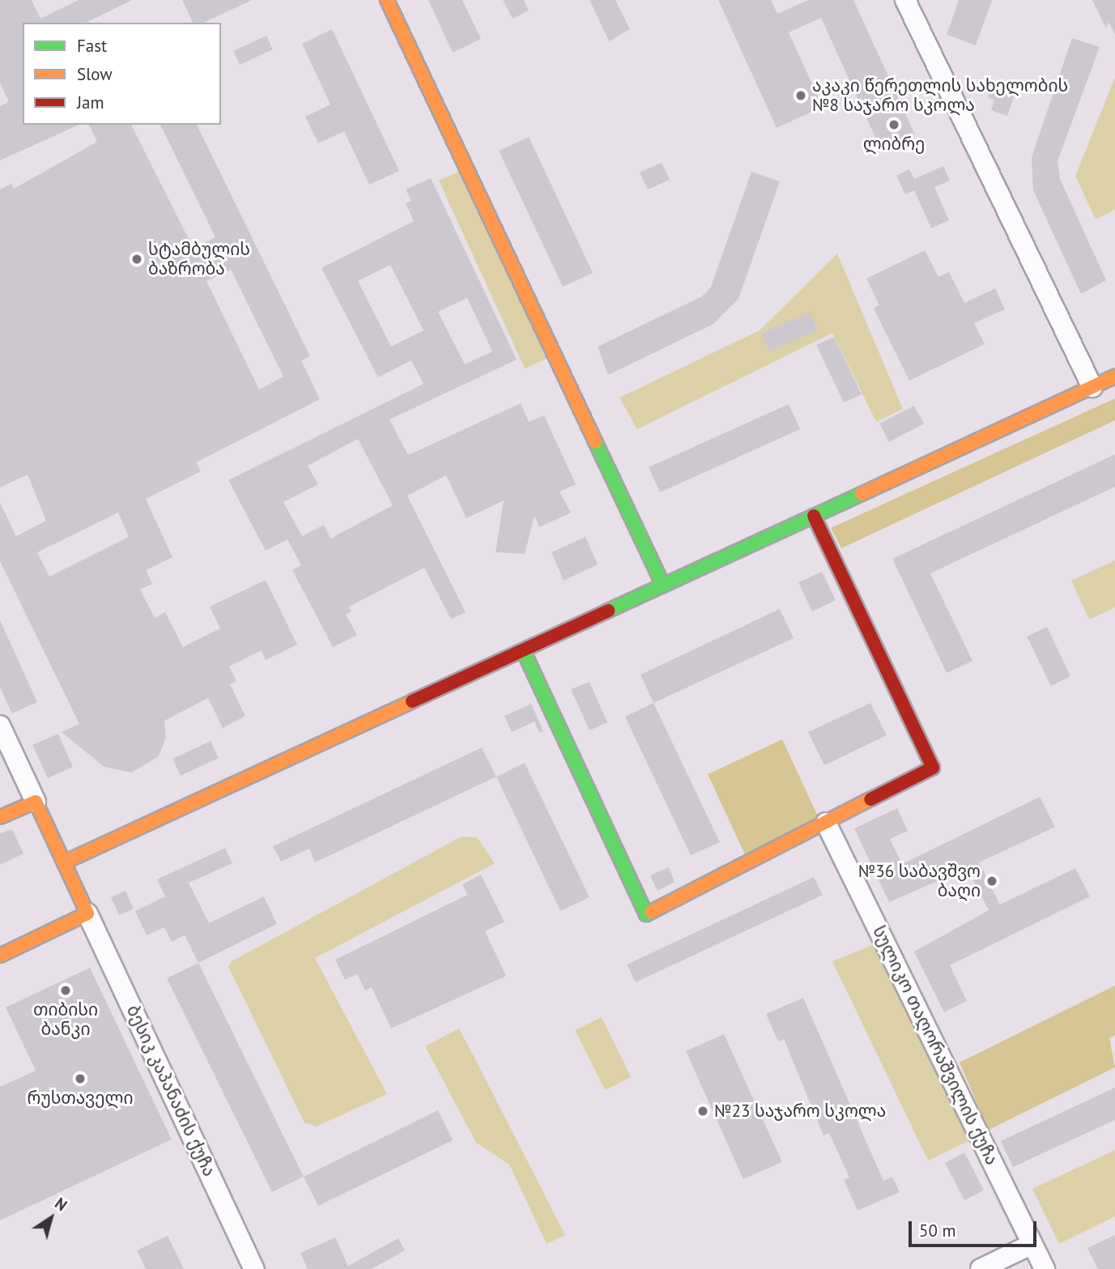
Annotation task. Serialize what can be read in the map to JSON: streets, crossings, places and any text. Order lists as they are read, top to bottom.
{
  "streets": {
    "street": ["სულიკო თაღორაშვილის ქუჩა", "ბესიკ კაპანაძის ქუჩა"]
  },
  "places": [
    "აკაკი წერეთლის სახელობის №8 საჯარო სკოლა",
    "ლიბრე",
    "სტამბულის ბაზრობა",
    "№36 საბავშვო ბაღი",
    "თიბისი ბანკი",
    "რუსთაველი",
    "№23 საჯარო სკოლა"
  ],
  "legend": ["Fast", "Slow", "Jam"],
  "scale_bar": "50 m",
  "north": "top right"
}
